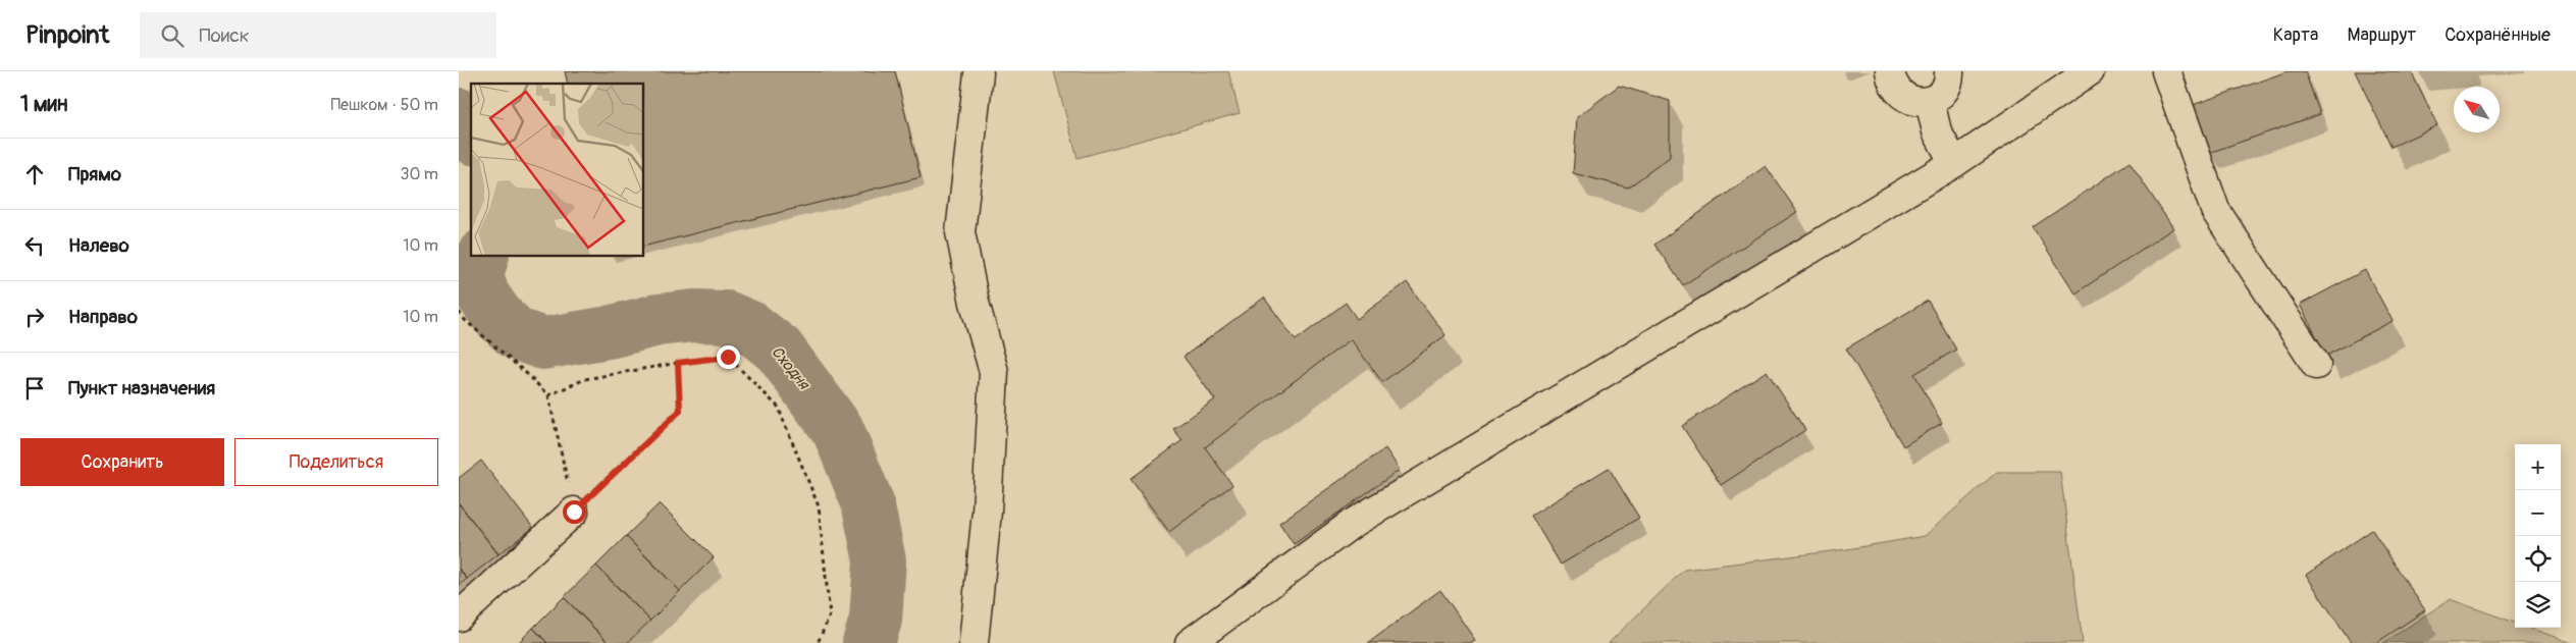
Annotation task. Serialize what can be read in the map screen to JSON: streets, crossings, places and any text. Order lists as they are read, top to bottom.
{
  "water": ["Сходня"],
  "north": "top left",
  "page": {
    "header": "Pinpoint",
    "search": "Поиск",
    "nav": ["Карта", "Маршрут", "Сохранённые"],
    "heading": ["1 мин", "Пешком · 50 m"],
    "list": [
      ["Прямо", "30 m"],
      ["Налево", "10 m"],
      ["Направо", "10 m"],
      "Пункт назначения"
    ],
    "buttons": ["Сохранить", "Поделиться"],
    "map_buttons": ["+", "−"]
  }
}
